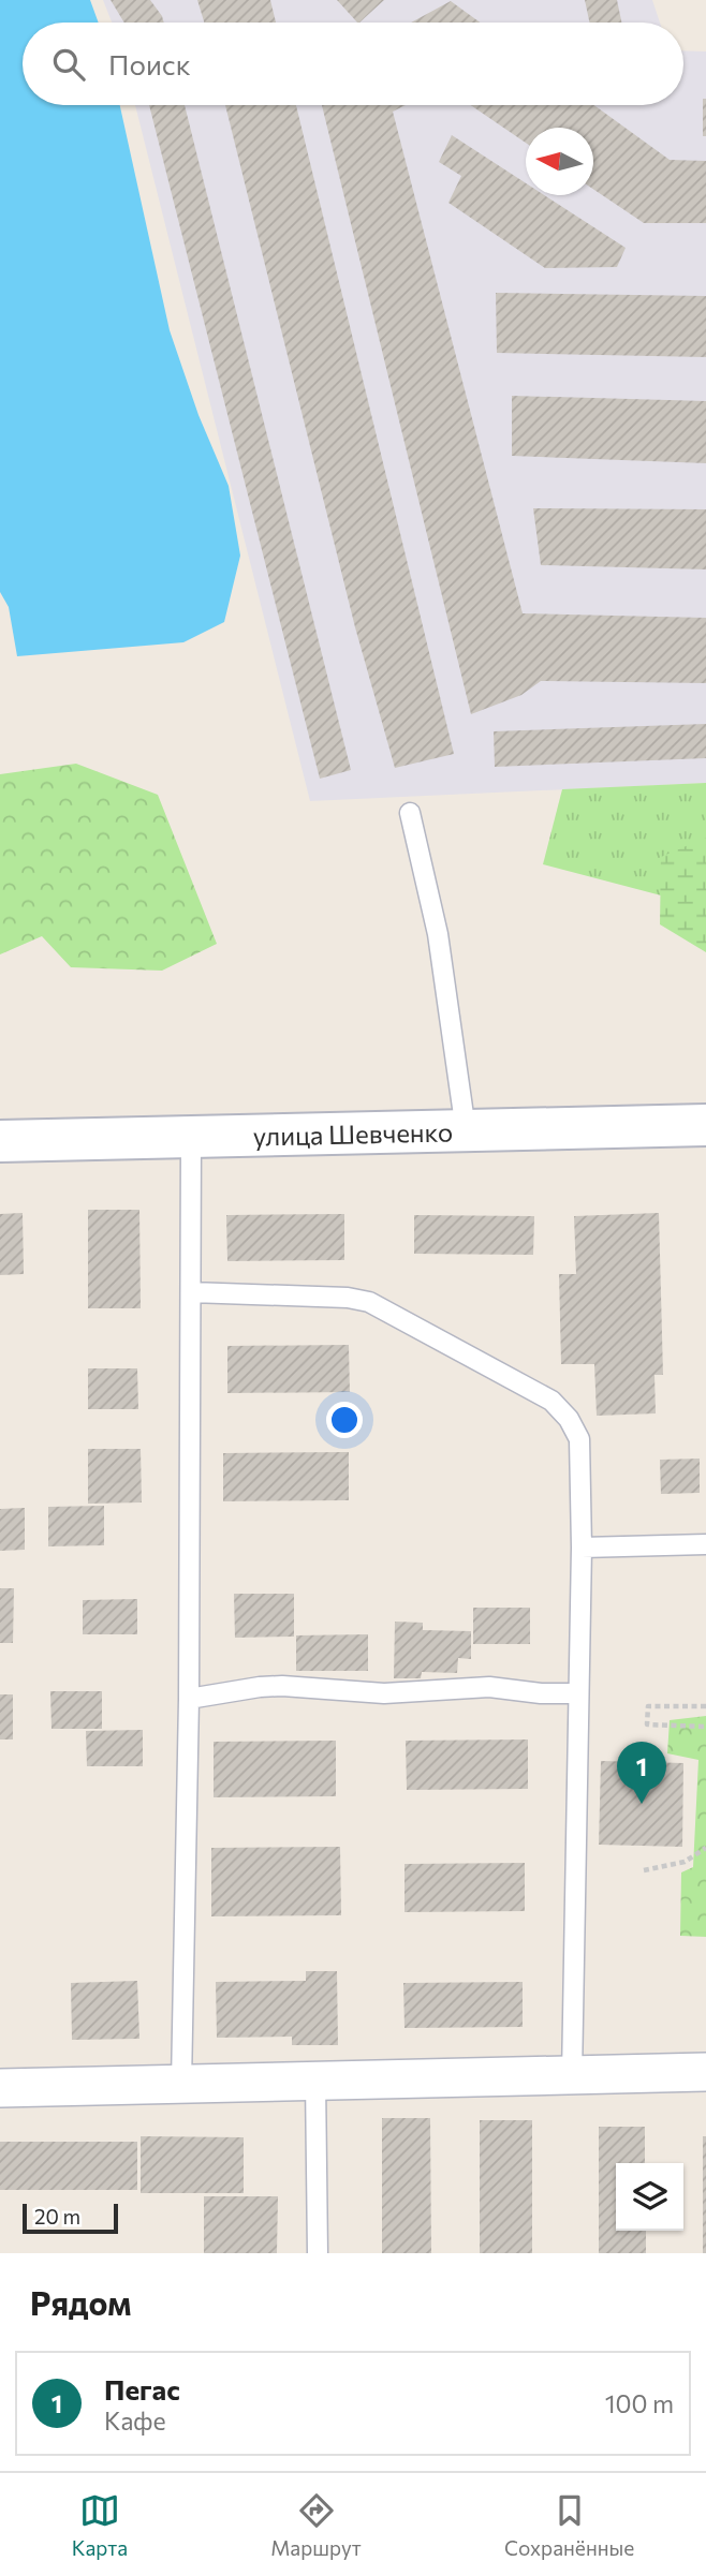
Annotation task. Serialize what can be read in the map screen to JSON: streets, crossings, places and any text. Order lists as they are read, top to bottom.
{
  "streets": {
    "street": ["улица Шевченко"]
  },
  "scale_bar": "20 m",
  "north": "left",
  "page": {
    "search": "Поиск",
    "pins": "1",
    "scale": "20 m",
    "heading": "Рядом",
    "list": [
      {
        "mark": "1",
        "name": "Пегас",
        "note": "Кафе",
        "value": "100 m"
      }
    ],
    "nav": ["Карта", "Маршрут", "Сохранённые"]
  }
}
